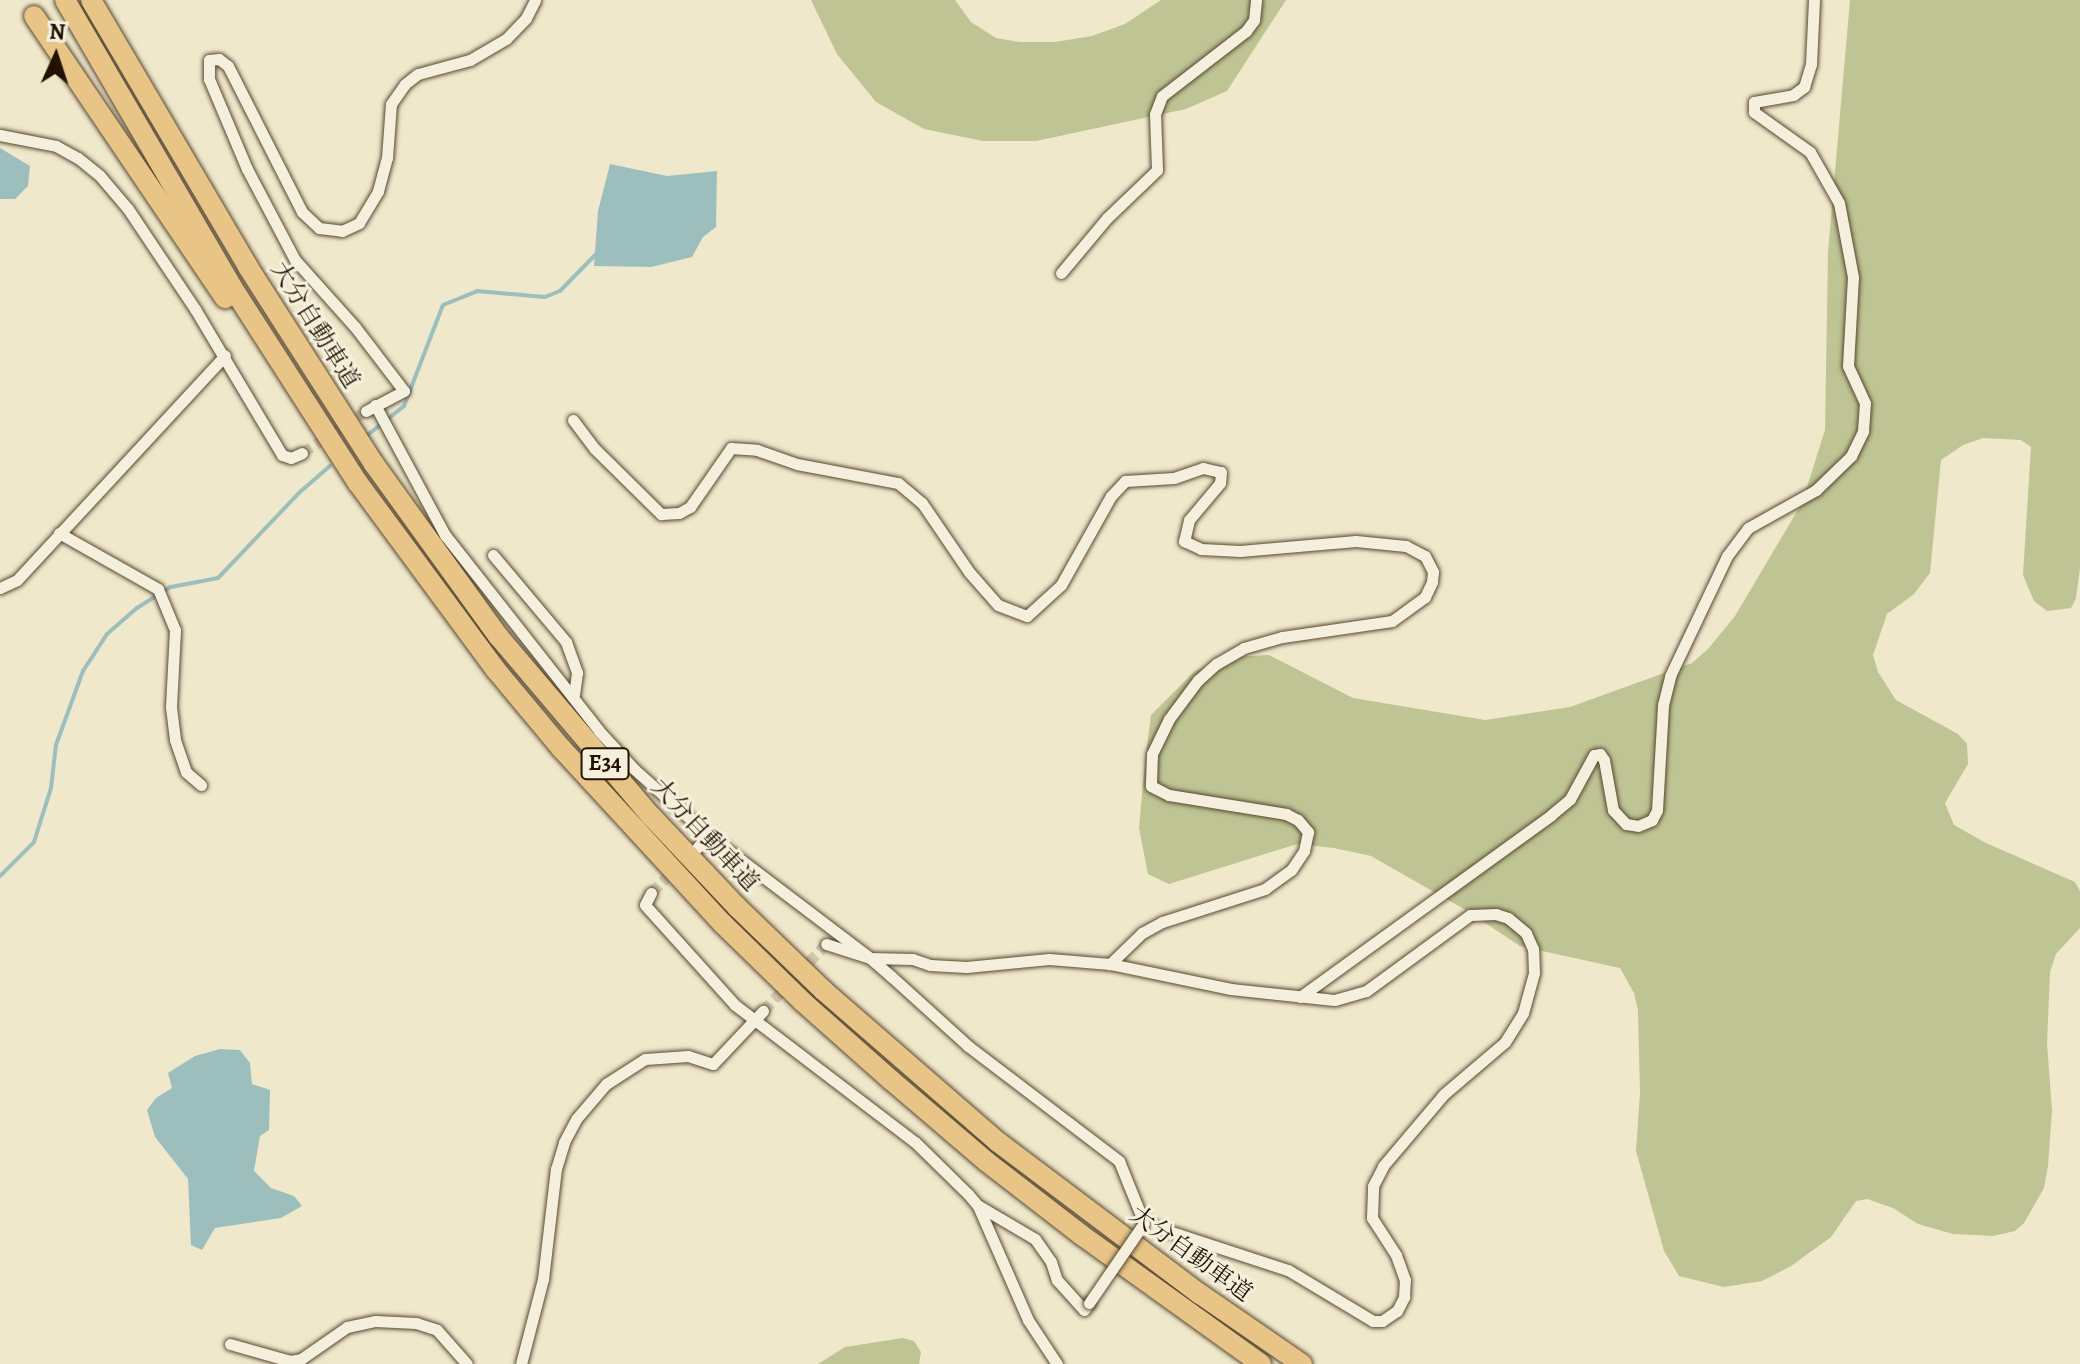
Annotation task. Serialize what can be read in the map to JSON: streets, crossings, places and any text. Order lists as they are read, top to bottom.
{
  "streets": {
    "highway": ["大分自動車道", "E34"]
  },
  "north": "top"
}
